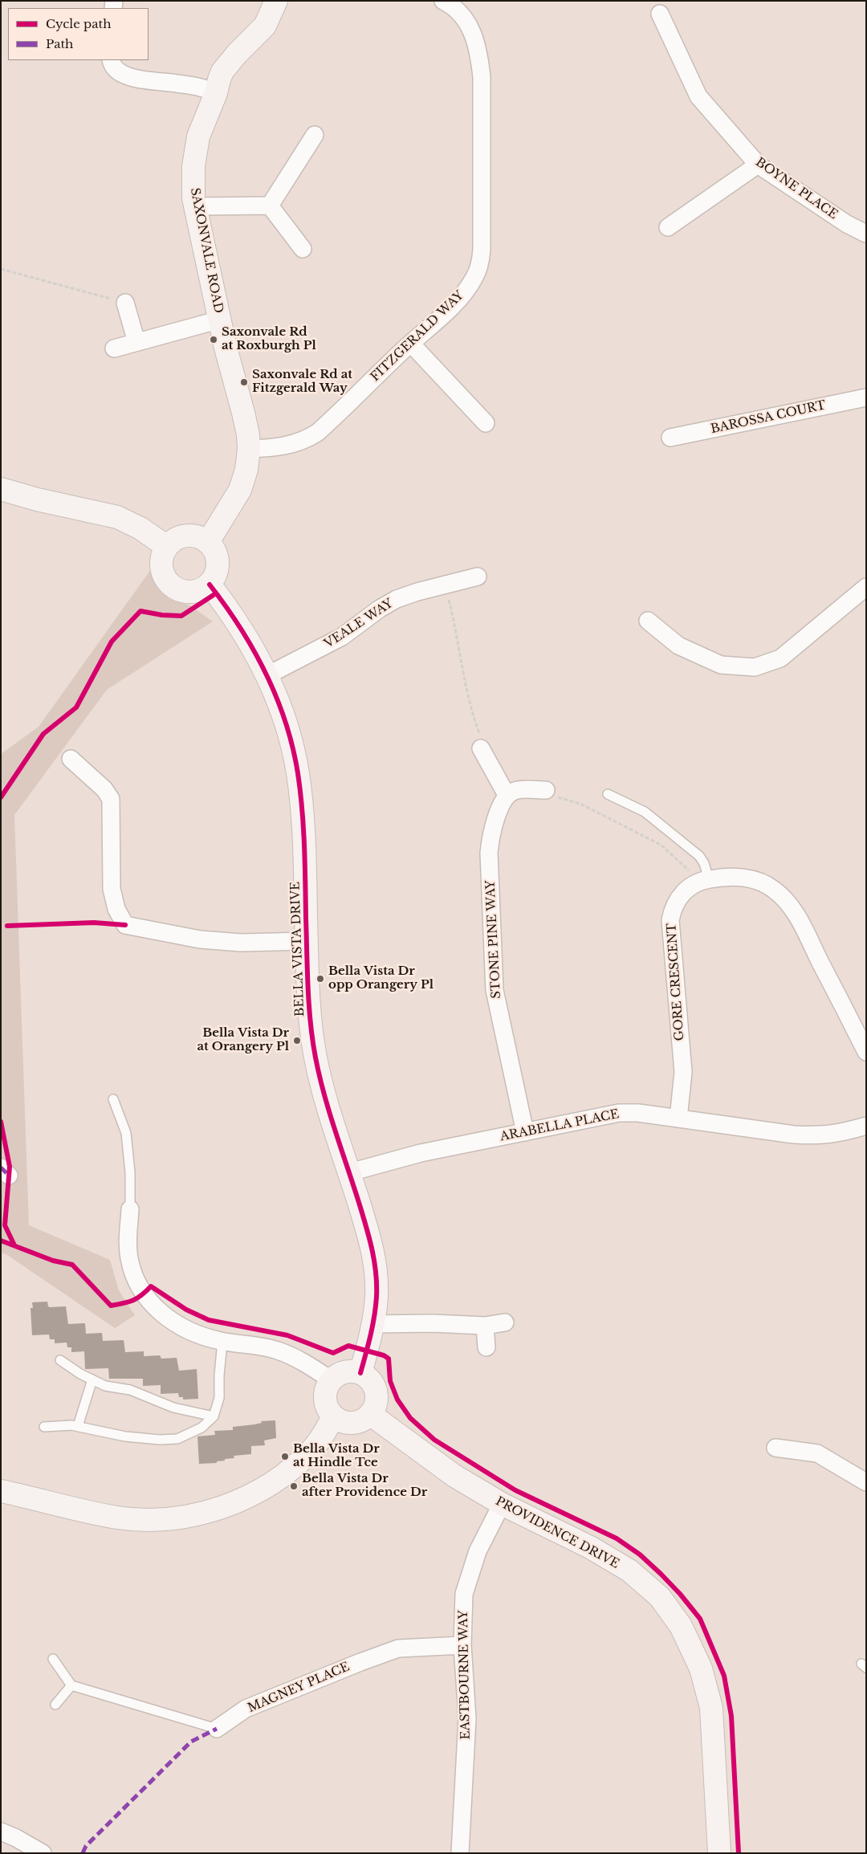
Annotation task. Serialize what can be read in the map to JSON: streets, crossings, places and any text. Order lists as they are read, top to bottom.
{
  "streets": {
    "street": [
      "BOYNE PLACE",
      "SAXONVALE ROAD",
      "FITZGERALD WAY",
      "BAROSSA COURT",
      "VEALE WAY",
      "STONE PINE WAY",
      "BELLA VISTA DRIVE",
      "GORE CRESCENT",
      "ARABELLA PLACE",
      "PROVIDENCE DRIVE",
      "EASTBOURNE WAY",
      "MAGNEY PLACE"
    ]
  },
  "crossings": [
    ["SAXONVALE ROAD", "FITZGERALD WAY"],
    ["SAXONVALE ROAD", "BELLA VISTA DRIVE"],
    ["VEALE WAY", "BELLA VISTA DRIVE"],
    ["STONE PINE WAY", "ARABELLA PLACE"],
    ["BELLA VISTA DRIVE", "ARABELLA PLACE"],
    ["BELLA VISTA DRIVE", "PROVIDENCE DRIVE"],
    ["GORE CRESCENT", "ARABELLA PLACE"],
    ["PROVIDENCE DRIVE", "EASTBOURNE WAY"],
    ["EASTBOURNE WAY", "MAGNEY PLACE"]
  ],
  "places": [
    "Saxonvale Rd at Roxburgh Pl",
    "Saxonvale Rd at Fitzgerald Way",
    "Bella Vista Dr opp Orangery Pl",
    "Bella Vista Dr at Orangery Pl",
    "Bella Vista Dr at Hindle Tce",
    "Bella Vista Dr after Providence Dr"
  ],
  "legend": ["Cycle path", "Path"]
}
